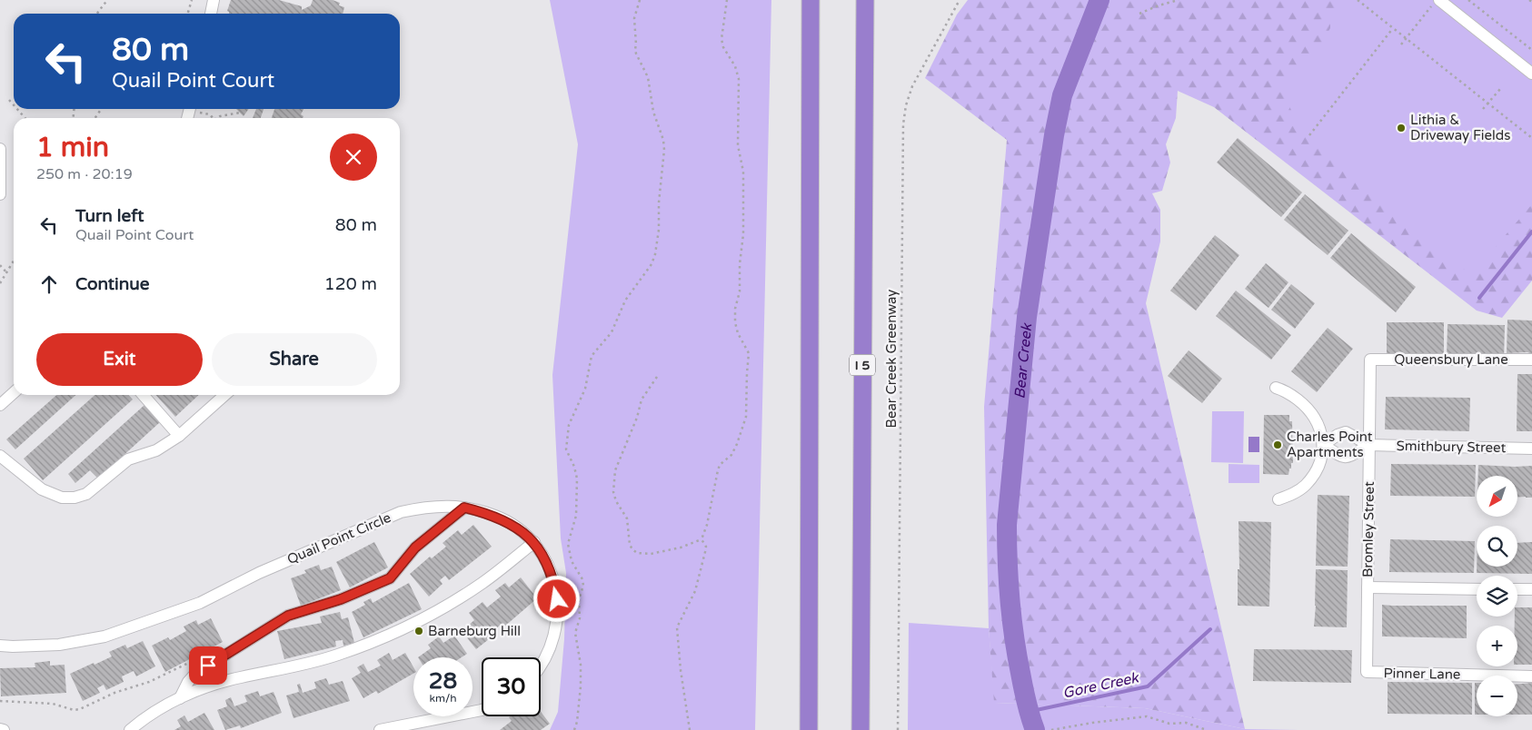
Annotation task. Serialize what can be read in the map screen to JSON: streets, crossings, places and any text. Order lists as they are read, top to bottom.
{
  "streets": {
    "highway": ["I 5"],
    "street": [
      "Queensbury Lane",
      "Smithbury Street",
      "Bromley Street",
      "Quail Point Circle",
      "Pinner Lane"
    ],
    "path": ["Bear Creek Greenway"]
  },
  "crossings": [
    ["Queensbury Lane", "Bromley Street"],
    ["Smithbury Street", "Bromley Street"],
    ["Bromley Street", "Pinner Lane"]
  ],
  "water": ["Bear Creek", "Gore Creek"],
  "places": ["Lithia & Driveway Fields", "Charles Point Apartments", "Barneburg Hill"],
  "north": "bottom left",
  "page": {
    "turn": ["80 m", "Quail Point Court"],
    "heading": ["1 min", "250 m · 20:19"],
    "list": [
      {
        "name": "Turn left",
        "note": "Quail Point Court",
        "value": "80 m"
      },
      {
        "name": "Continue",
        "value": "120 m"
      }
    ],
    "buttons": ["Exit", "Share"],
    "map_buttons": ["+", "−"],
    "speed": "28 km/h",
    "limit": "30"
  }
}
